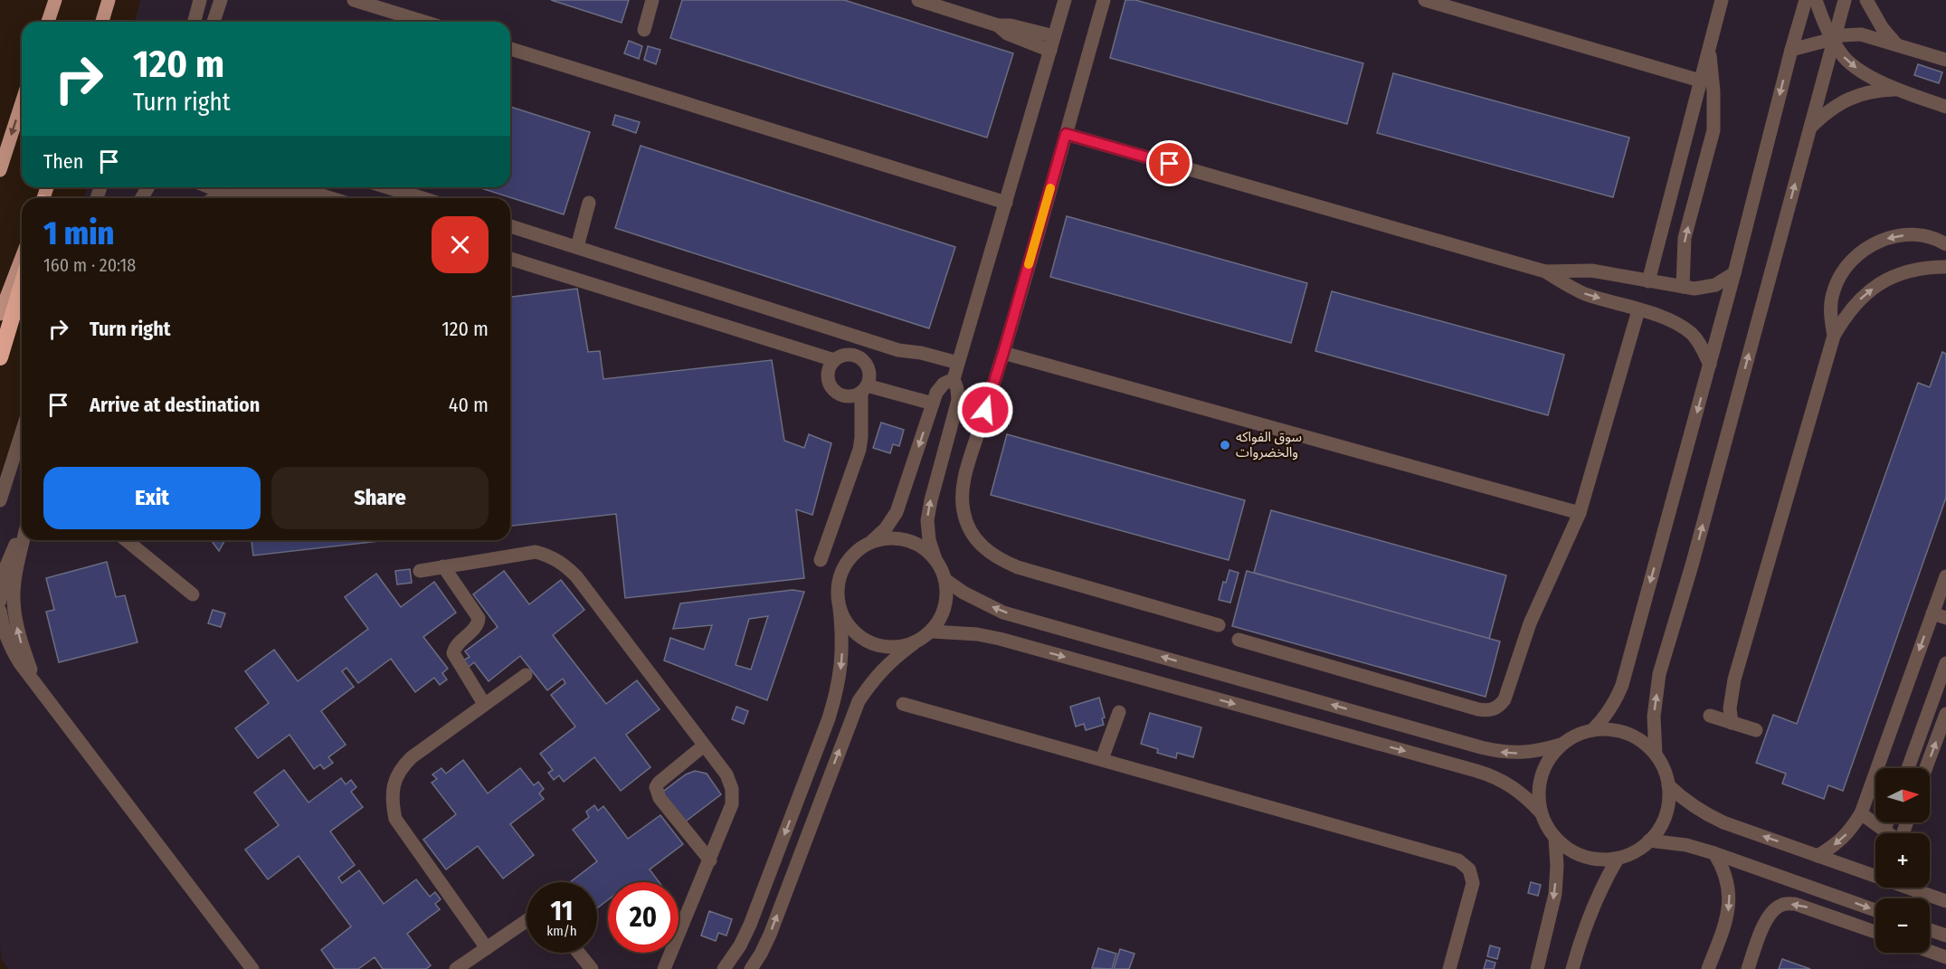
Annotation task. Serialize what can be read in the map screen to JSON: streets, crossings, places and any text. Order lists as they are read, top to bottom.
{
  "places": ["سوق الفواكه والخضروات"],
  "north": "right",
  "page": {
    "turn": ["120 m", "Turn right"],
    "then": "Then",
    "heading": ["1 min", "160 m · 20:18"],
    "list": [
      {
        "name": "Turn right",
        "value": "120 m"
      },
      {
        "name": "Arrive at destination",
        "value": "40 m"
      }
    ],
    "buttons": ["Exit", "Share"],
    "map_buttons": ["+", "−"],
    "speed": "11 km/h",
    "limit": "20"
  }
}
